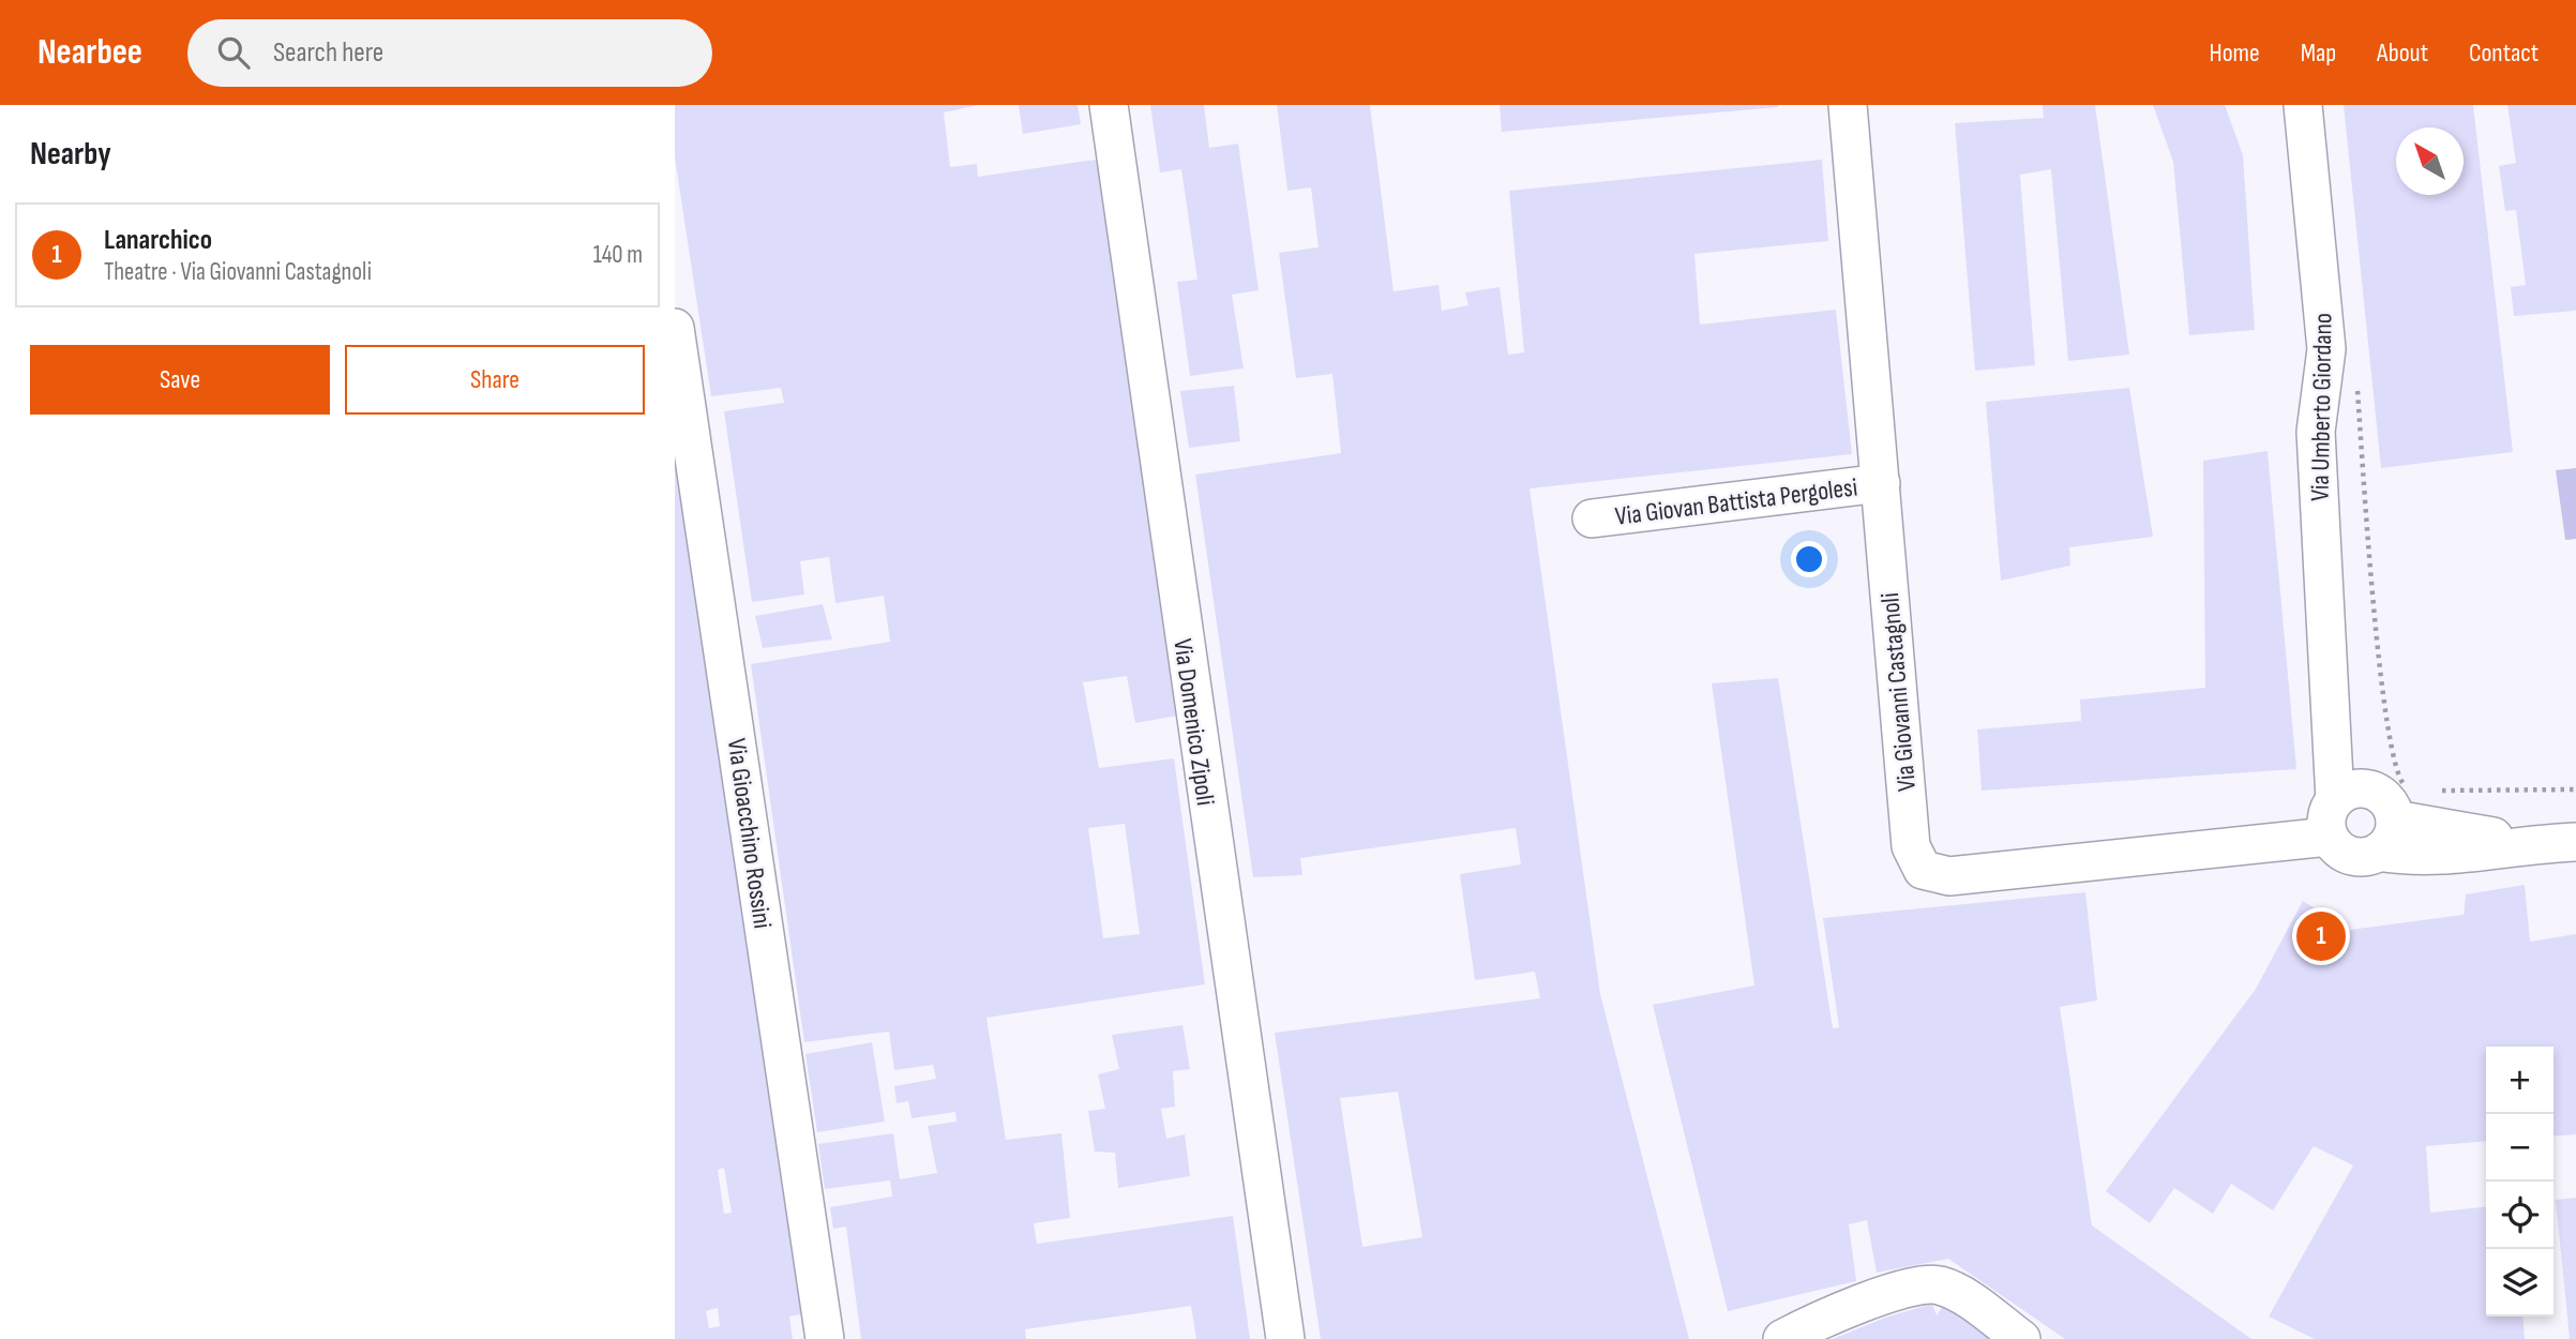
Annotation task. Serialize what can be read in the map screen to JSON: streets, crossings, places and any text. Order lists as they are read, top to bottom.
{
  "streets": {
    "street": [
      "Via Umberto Giordano",
      "Via Giovan Battista Pergolesi",
      "Via Giovanni Castagnoli",
      "Via Domenico Zipoli",
      "Via Gioacchino Rossini"
    ]
  },
  "crossings": [
    ["Via Umberto Giordano", "Via Giovanni Castagnoli"],
    ["Via Giovan Battista Pergolesi", "Via Giovanni Castagnoli"]
  ],
  "north": "top left",
  "page": {
    "header": "Nearbee",
    "search": "Search here",
    "nav": [
      "Home",
      "Map",
      "About",
      "Contact"
    ],
    "heading": "Nearby",
    "list": [
      {
        "mark": "1",
        "name": "Lanarchico",
        "note": "Theatre · Via Giovanni Castagnoli",
        "value": "140 m"
      }
    ],
    "buttons": ["Save", "Share"],
    "pins": "1",
    "map_buttons": ["+", "−"]
  }
}
